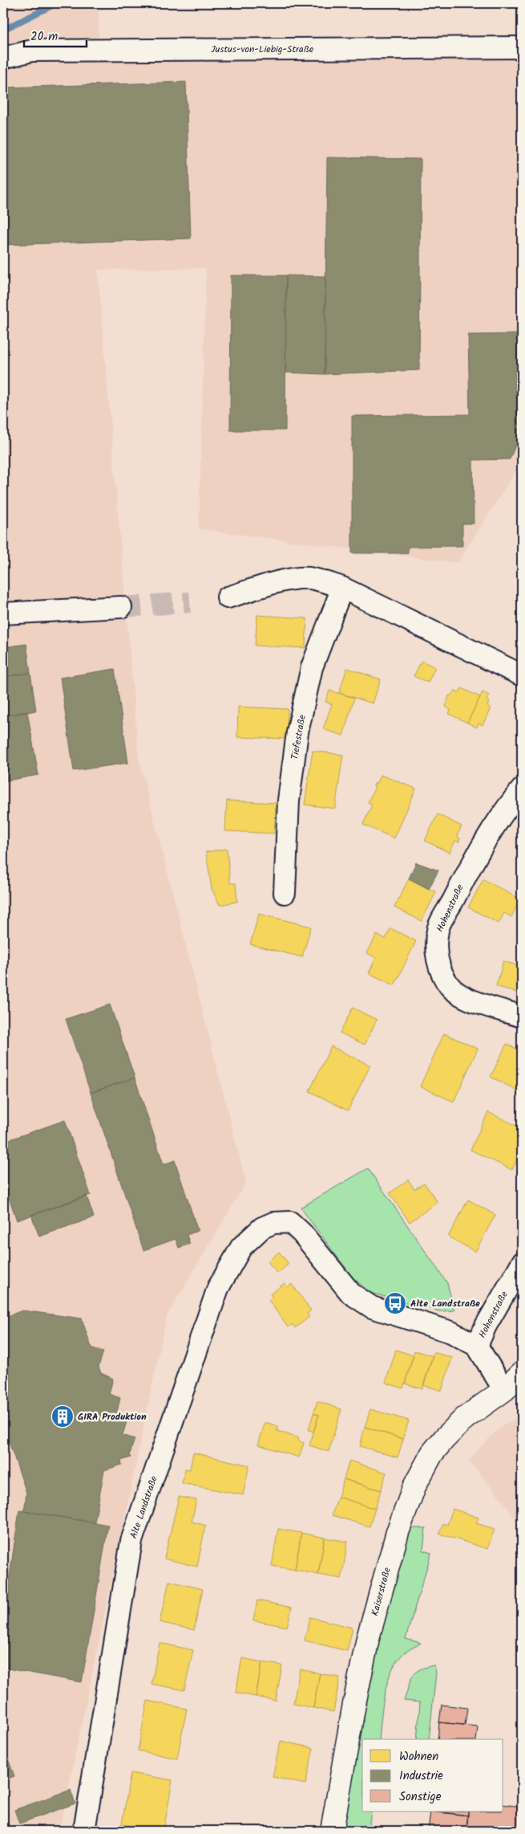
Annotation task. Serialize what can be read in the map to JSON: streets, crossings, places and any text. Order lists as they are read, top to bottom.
{
  "streets": {
    "main road": ["Kaiserstraße"],
    "street": [
      "Justus-von-Liebig-Straße",
      "Tiefestraße",
      "Hohenstraße",
      "Alte Landstraße"
    ]
  },
  "crossings": [
    ["Hohenstraße", "Alte Landstraße"]
  ],
  "places": {
    "bus stop": ["Alte Landstraße"],
    "building": ["GIRA Produktion"]
  },
  "legend": ["Wohnen", "Industrie", "Sonstige"],
  "scale_bar": "20 m"
}
